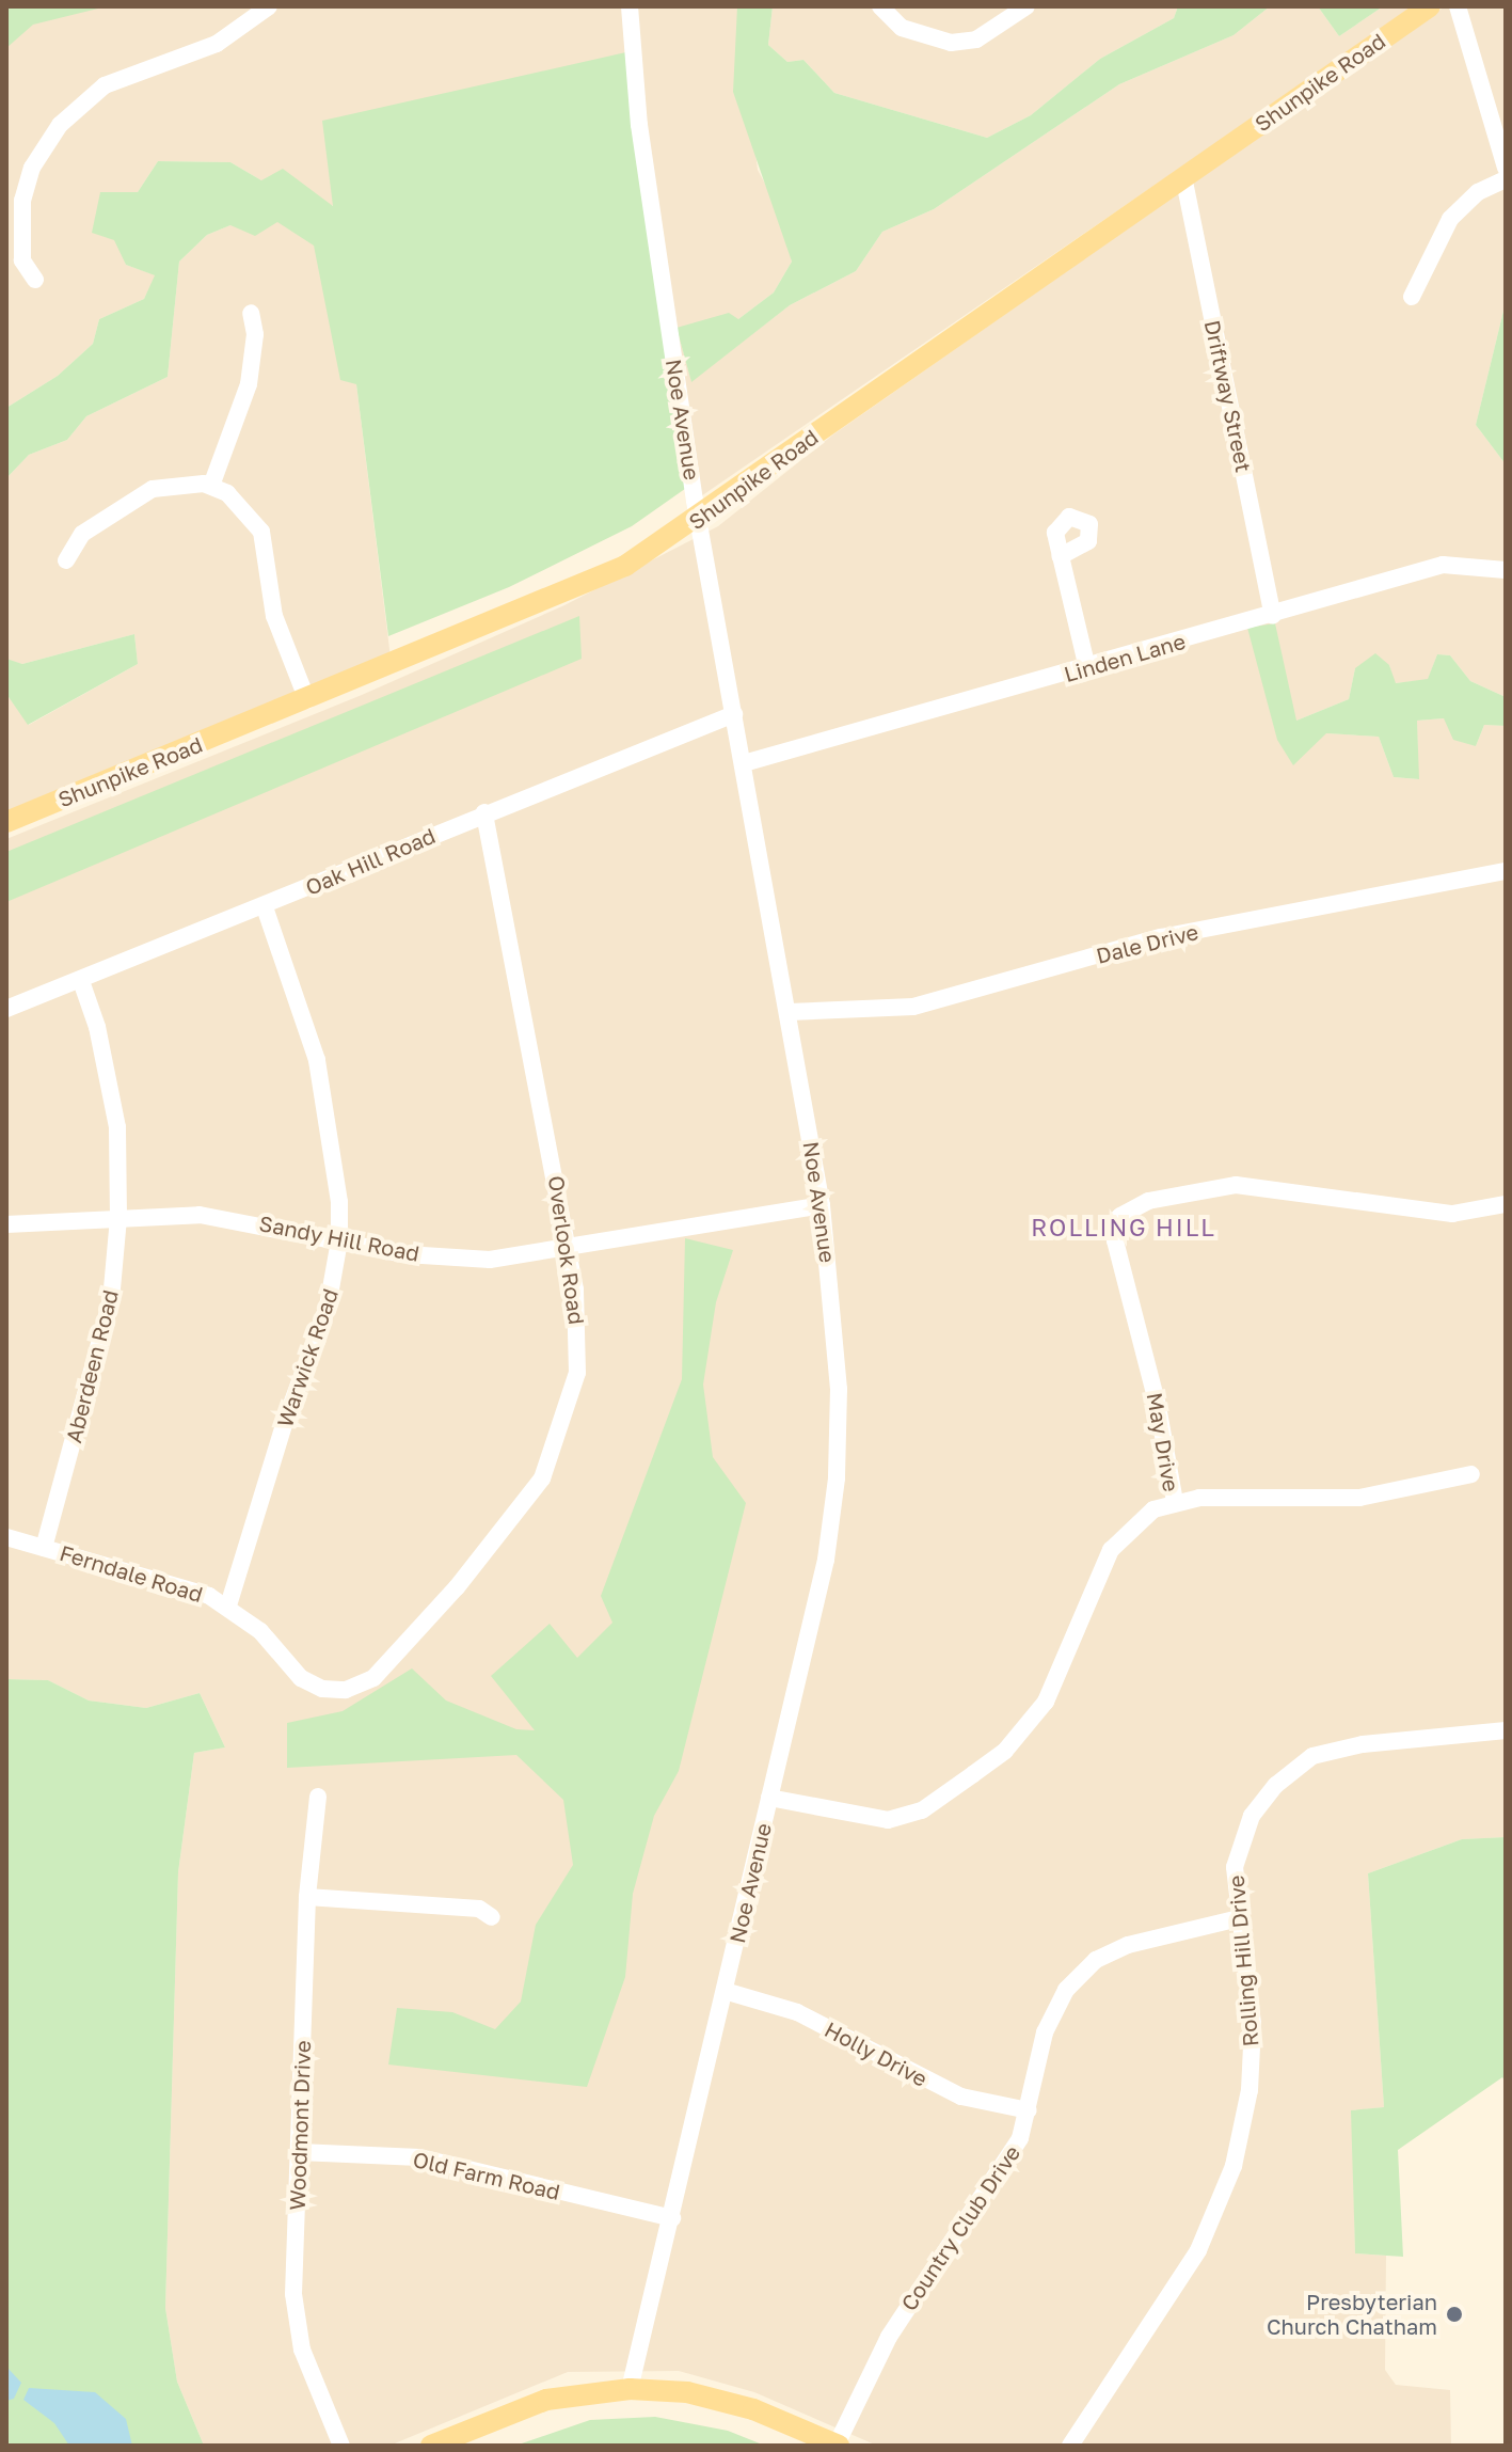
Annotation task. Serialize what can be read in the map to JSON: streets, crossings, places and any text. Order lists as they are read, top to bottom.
{
  "streets": {
    "main road": ["Shunpike Road"],
    "street": [
      "Driftway Street",
      "Noe Avenue",
      "Linden Lane",
      "Oak Hill Road",
      "Dale Drive",
      "Sandy Hill Road",
      "Overlook Road",
      "Warwick Road",
      "Aberdeen Road",
      "May Drive",
      "Ferndale Road",
      "Rolling Hill Drive",
      "Holly Drive",
      "Woodmont Drive",
      "Old Farm Road",
      "Country Club Drive"
    ]
  },
  "crossings": [
    ["Shunpike Road", "Driftway Street"],
    ["Shunpike Road", "Noe Avenue"],
    ["Driftway Street", "Linden Lane"],
    ["Noe Avenue", "Linden Lane"],
    ["Noe Avenue", "Oak Hill Road"],
    ["Noe Avenue", "Dale Drive"],
    ["Noe Avenue", "Sandy Hill Road"],
    ["Noe Avenue", "May Drive"],
    ["Noe Avenue", "Holly Drive"],
    ["Noe Avenue", "Old Farm Road"],
    ["Oak Hill Road", "Overlook Road"],
    ["Oak Hill Road", "Warwick Road"],
    ["Oak Hill Road", "Aberdeen Road"],
    ["Sandy Hill Road", "Overlook Road"],
    ["Sandy Hill Road", "Warwick Road"],
    ["Sandy Hill Road", "Aberdeen Road"],
    ["Overlook Road", "Ferndale Road"],
    ["Warwick Road", "Ferndale Road"],
    ["Aberdeen Road", "Ferndale Road"],
    ["Rolling Hill Drive", "Country Club Drive"],
    ["Holly Drive", "Country Club Drive"],
    ["Woodmont Drive", "Old Farm Road"]
  ],
  "districts": ["ROLLING HILL"],
  "places": ["Presbyterian Church Chatham"]
}
